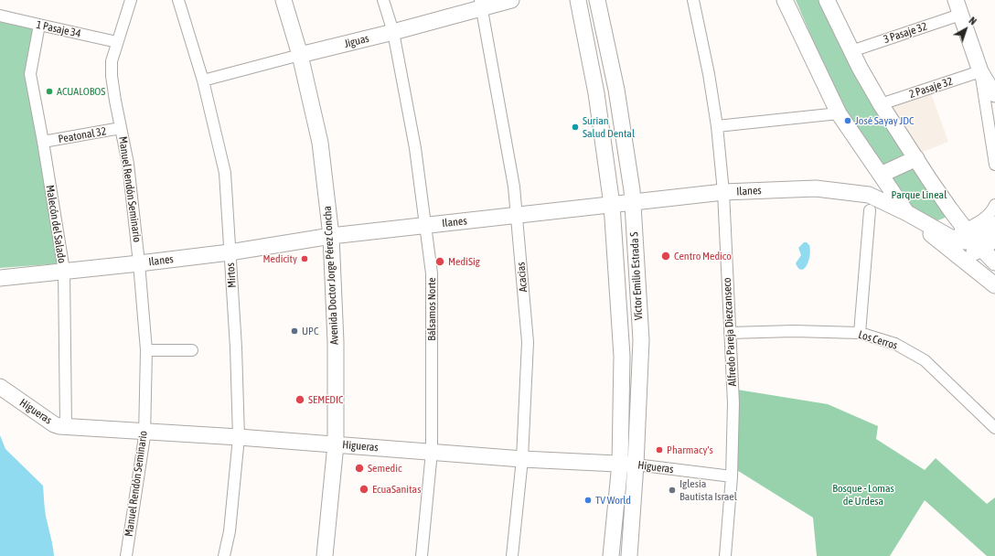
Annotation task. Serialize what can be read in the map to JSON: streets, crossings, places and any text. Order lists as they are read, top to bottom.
{
  "streets": {
    "street": [
      "1 Pasaje 34",
      "3 Pasaje 32",
      "Jiguas",
      "2 Pasaje 32",
      "Peatonal 32",
      "Manuel Rendón Seminario",
      "Ilanes",
      "Malecón del Salado",
      "Mirtos",
      "Avenida Doctor Jorge Pérez Concha",
      "Víctor Emilio Estrada S",
      "Acacias",
      "Bálsamos Norte",
      "Alfredo Pareja Diezcanseco",
      "Los Cerros",
      "Higueras"
    ]
  },
  "crossings": [
    ["1 Pasaje 34", "Manuel Rendón Seminario"],
    ["1 Pasaje 34", "Malecón del Salado"],
    ["Jiguas", "Mirtos"],
    ["Jiguas", "Avenida Doctor Jorge Pérez Concha"],
    ["Jiguas", "Acacias"],
    ["Jiguas", "Bálsamos Norte"],
    ["Peatonal 32", "Manuel Rendón Seminario"],
    ["Peatonal 32", "Malecón del Salado"],
    ["Manuel Rendón Seminario", "Ilanes"],
    ["Manuel Rendón Seminario", "Higueras"],
    ["Ilanes", "Malecón del Salado"],
    ["Ilanes", "Mirtos"],
    ["Ilanes", "Avenida Doctor Jorge Pérez Concha"],
    ["Ilanes", "Víctor Emilio Estrada S"],
    ["Ilanes", "Acacias"],
    ["Ilanes", "Bálsamos Norte"],
    ["Ilanes", "Alfredo Pareja Diezcanseco"],
    ["Malecón del Salado", "Higueras"],
    ["Mirtos", "Higueras"],
    ["Avenida Doctor Jorge Pérez Concha", "Higueras"],
    ["Víctor Emilio Estrada S", "Higueras"],
    ["Acacias", "Higueras"],
    ["Bálsamos Norte", "Higueras"],
    ["Alfredo Pareja Diezcanseco", "Los Cerros"],
    ["Alfredo Pareja Diezcanseco", "Higueras"]
  ],
  "parks": ["Parque Lineal", "Bosque - Lomas de Urdesa"],
  "places": [
    "ACUALOBOS",
    "José Sayay JDC",
    "Surian Salud Dental",
    "Centro Medico",
    "Medicity",
    "MediSig",
    "UPC",
    "SEMEDIC",
    "Pharmacy's",
    "Semedic",
    "EcuaSanitas",
    "Iglesia Bautista Israel",
    "TV World"
  ],
  "north": "top right"
}
